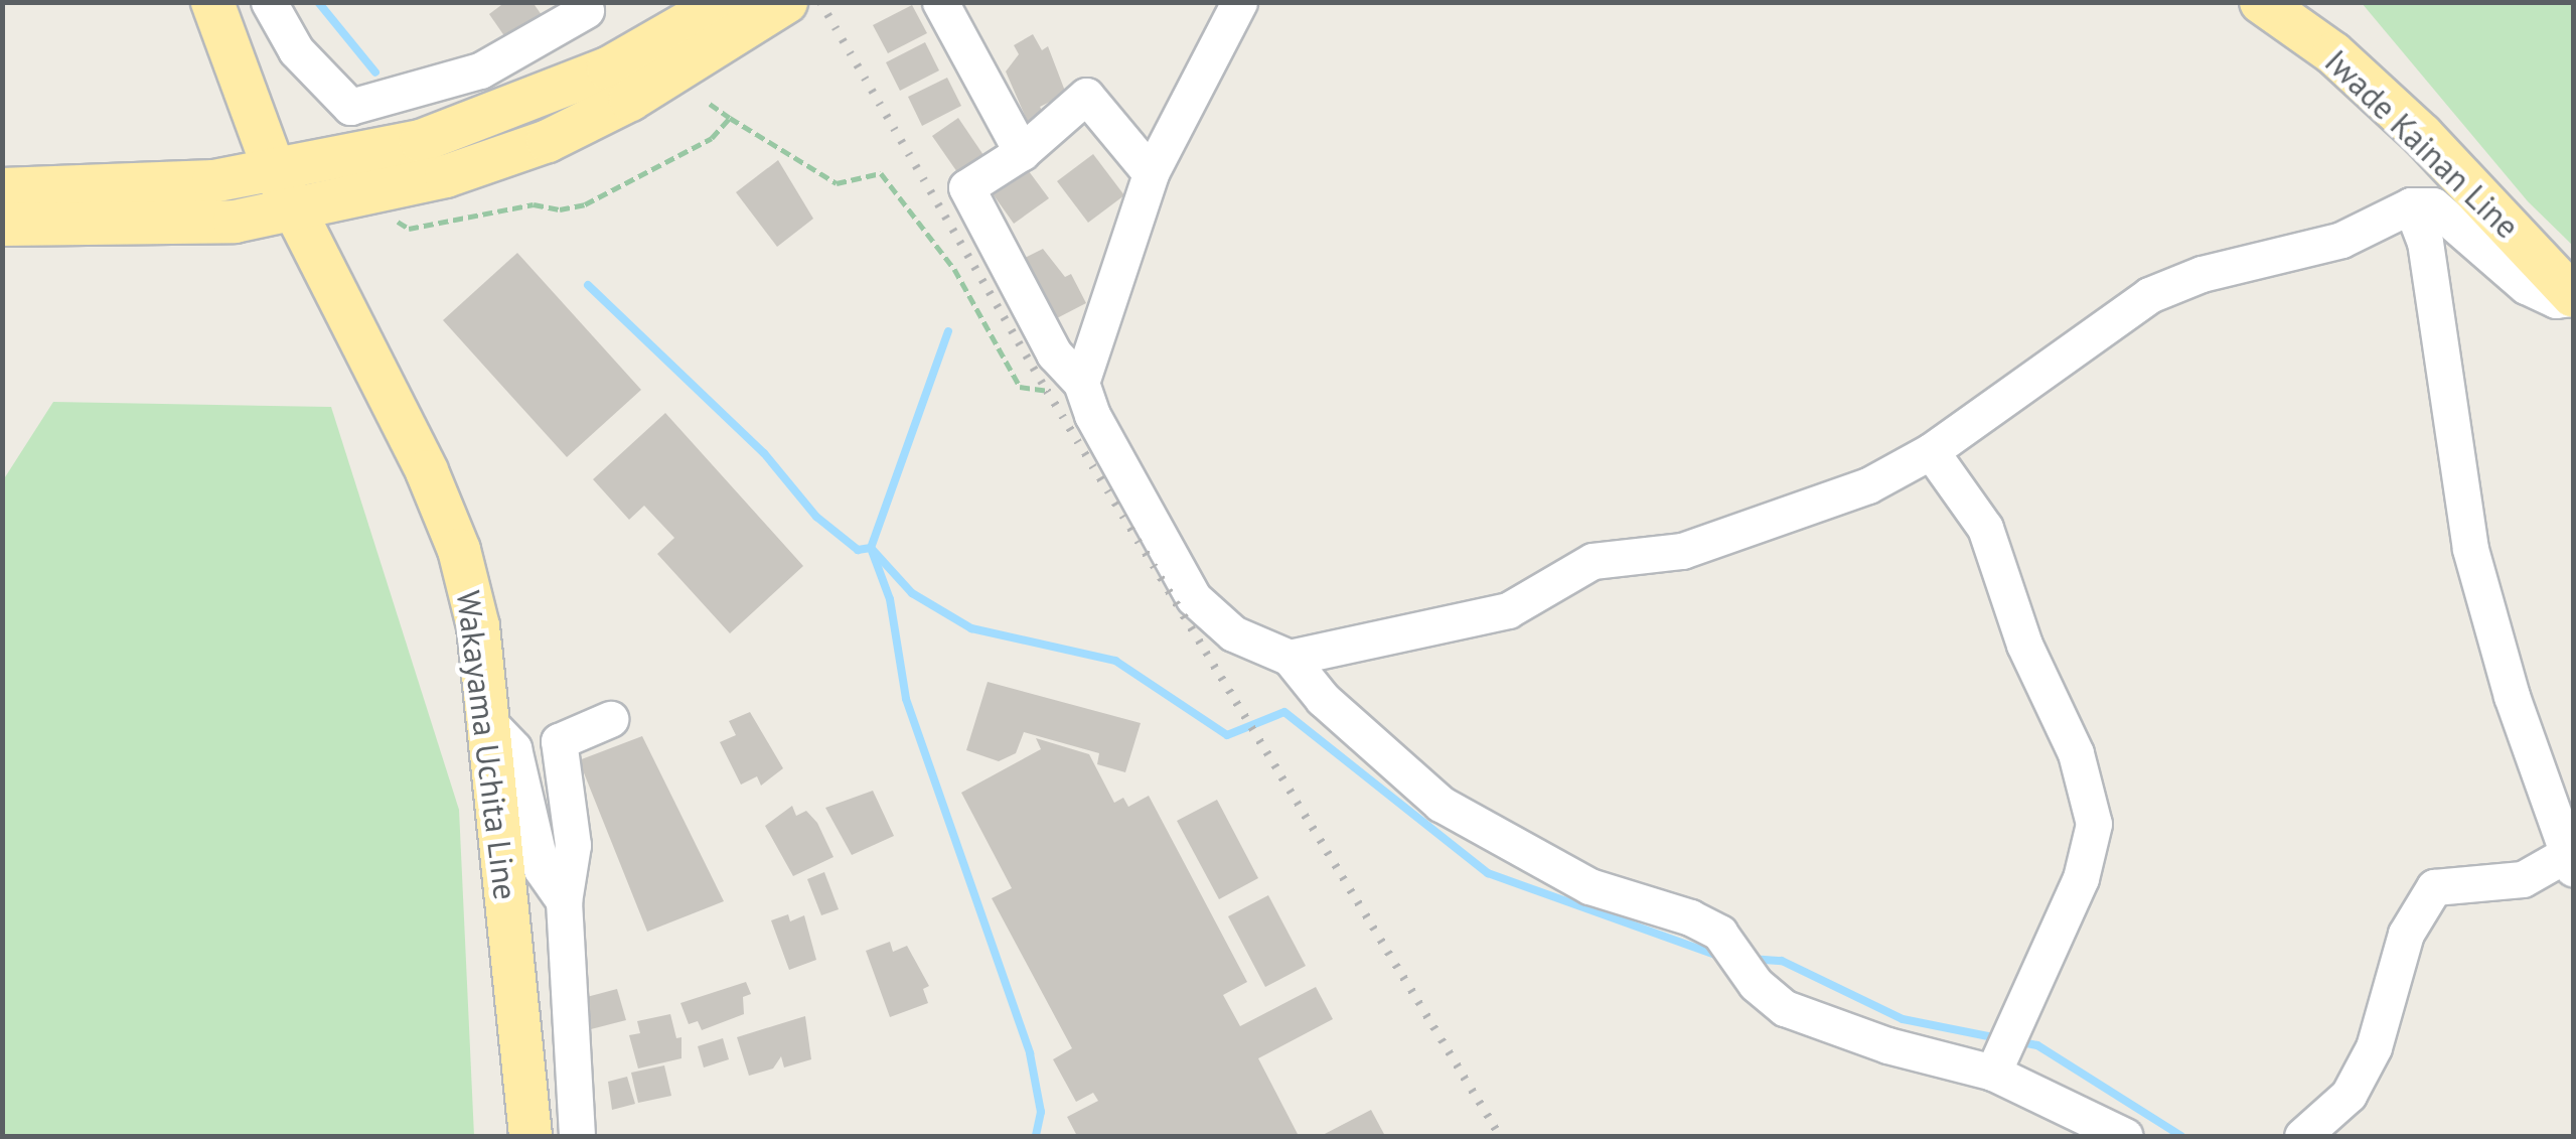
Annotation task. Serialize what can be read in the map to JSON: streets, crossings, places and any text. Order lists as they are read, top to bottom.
{
  "streets": {
    "main road": ["Iwade Kainan Line", "Wakayama Uchita Line"]
  }
}
